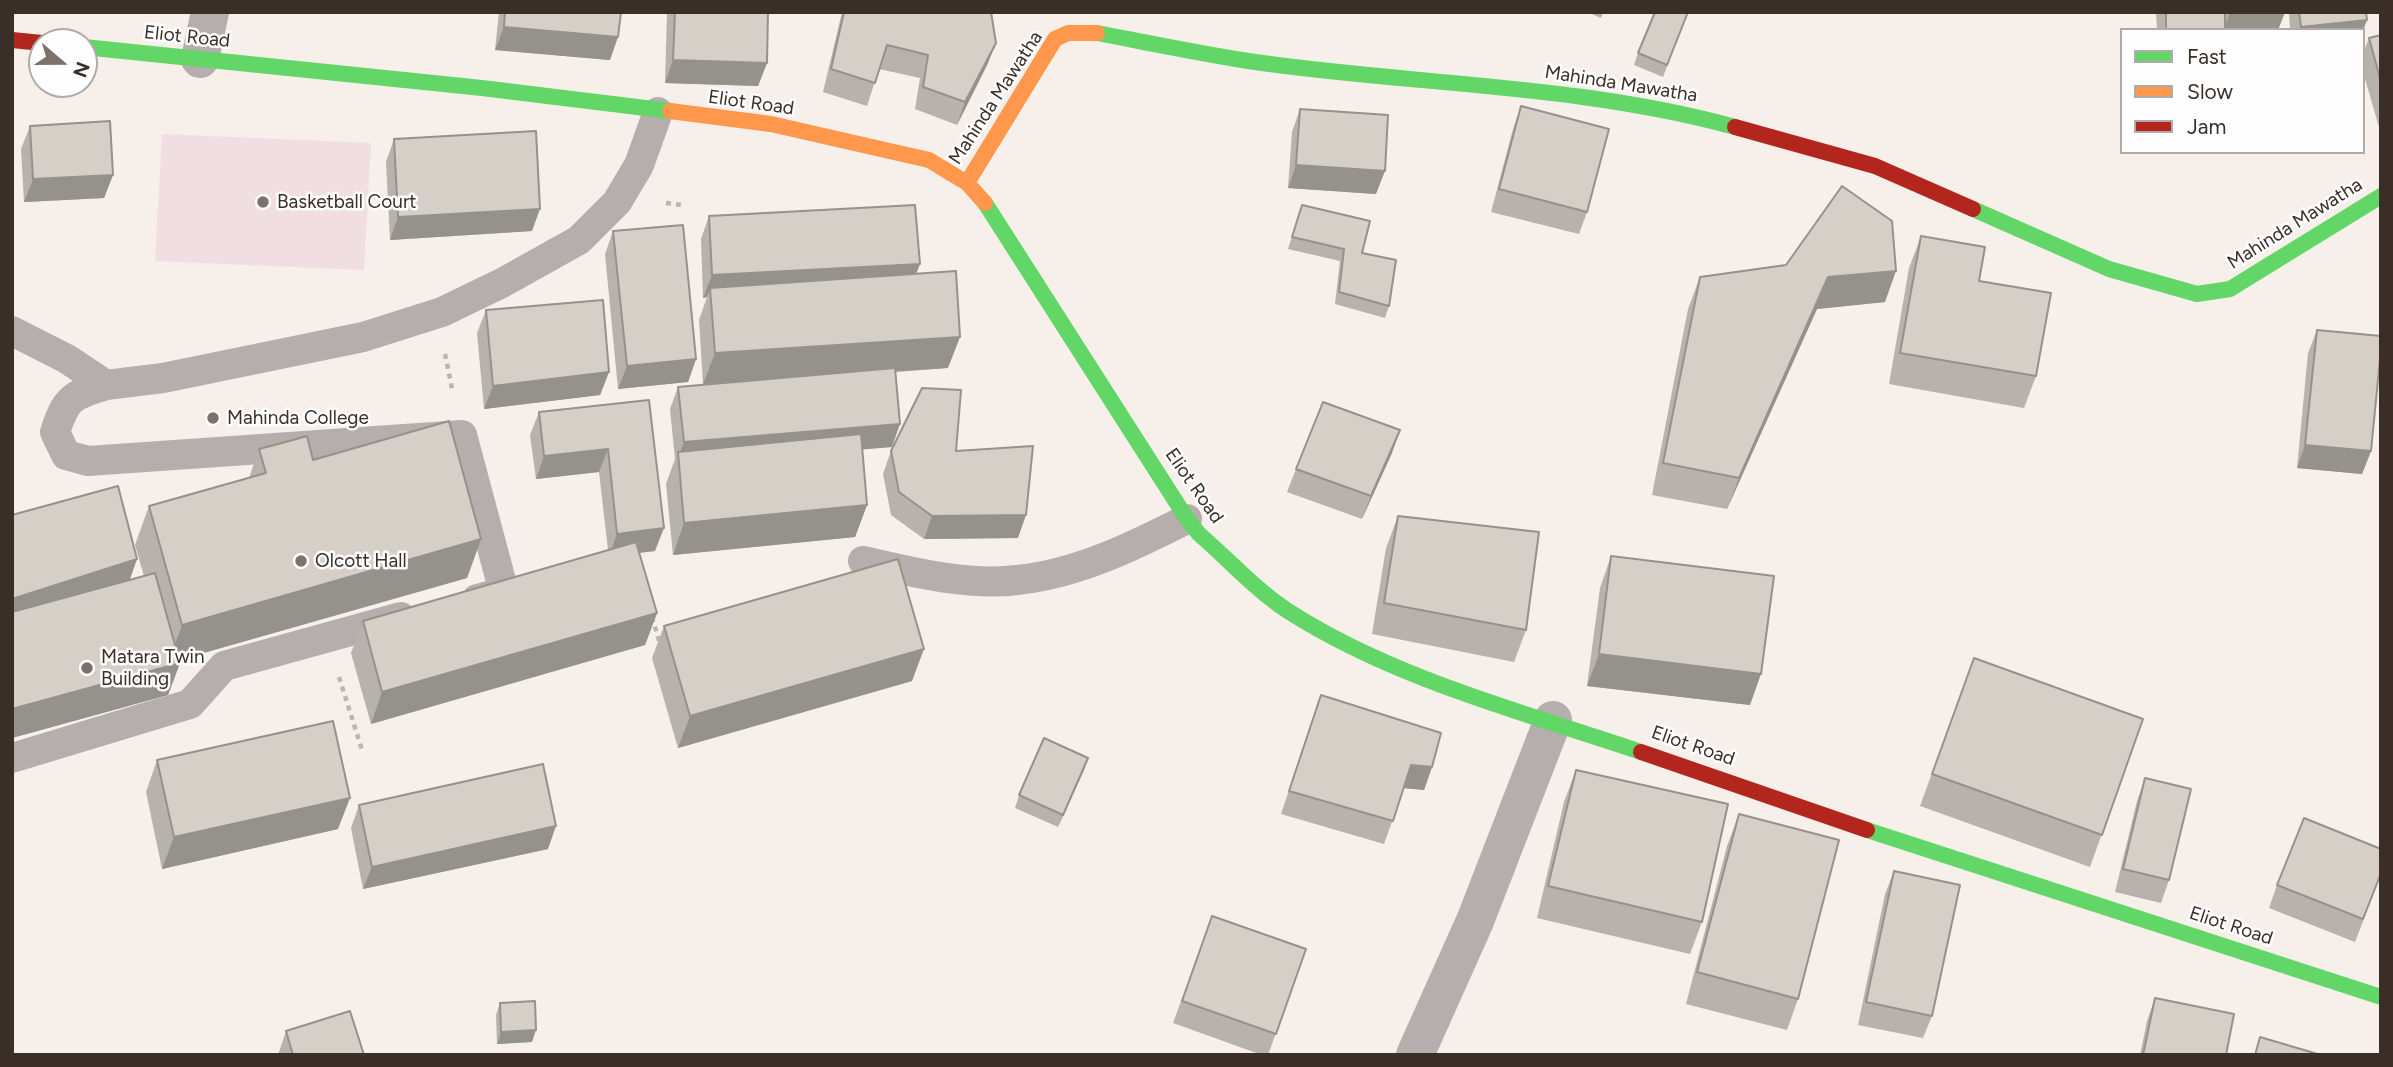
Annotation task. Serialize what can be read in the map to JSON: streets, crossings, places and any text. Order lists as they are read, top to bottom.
{
  "streets": {
    "street": ["Eliot Road", "Mahinda Mawatha"]
  },
  "crossings": [
    ["Eliot Road", "Mahinda Mawatha"]
  ],
  "places": [
    "Basketball Court",
    "Mahinda College",
    "Olcott Hall",
    "Matara Twin Building"
  ],
  "legend": ["Fast", "Slow", "Jam"],
  "north": "right"
}
